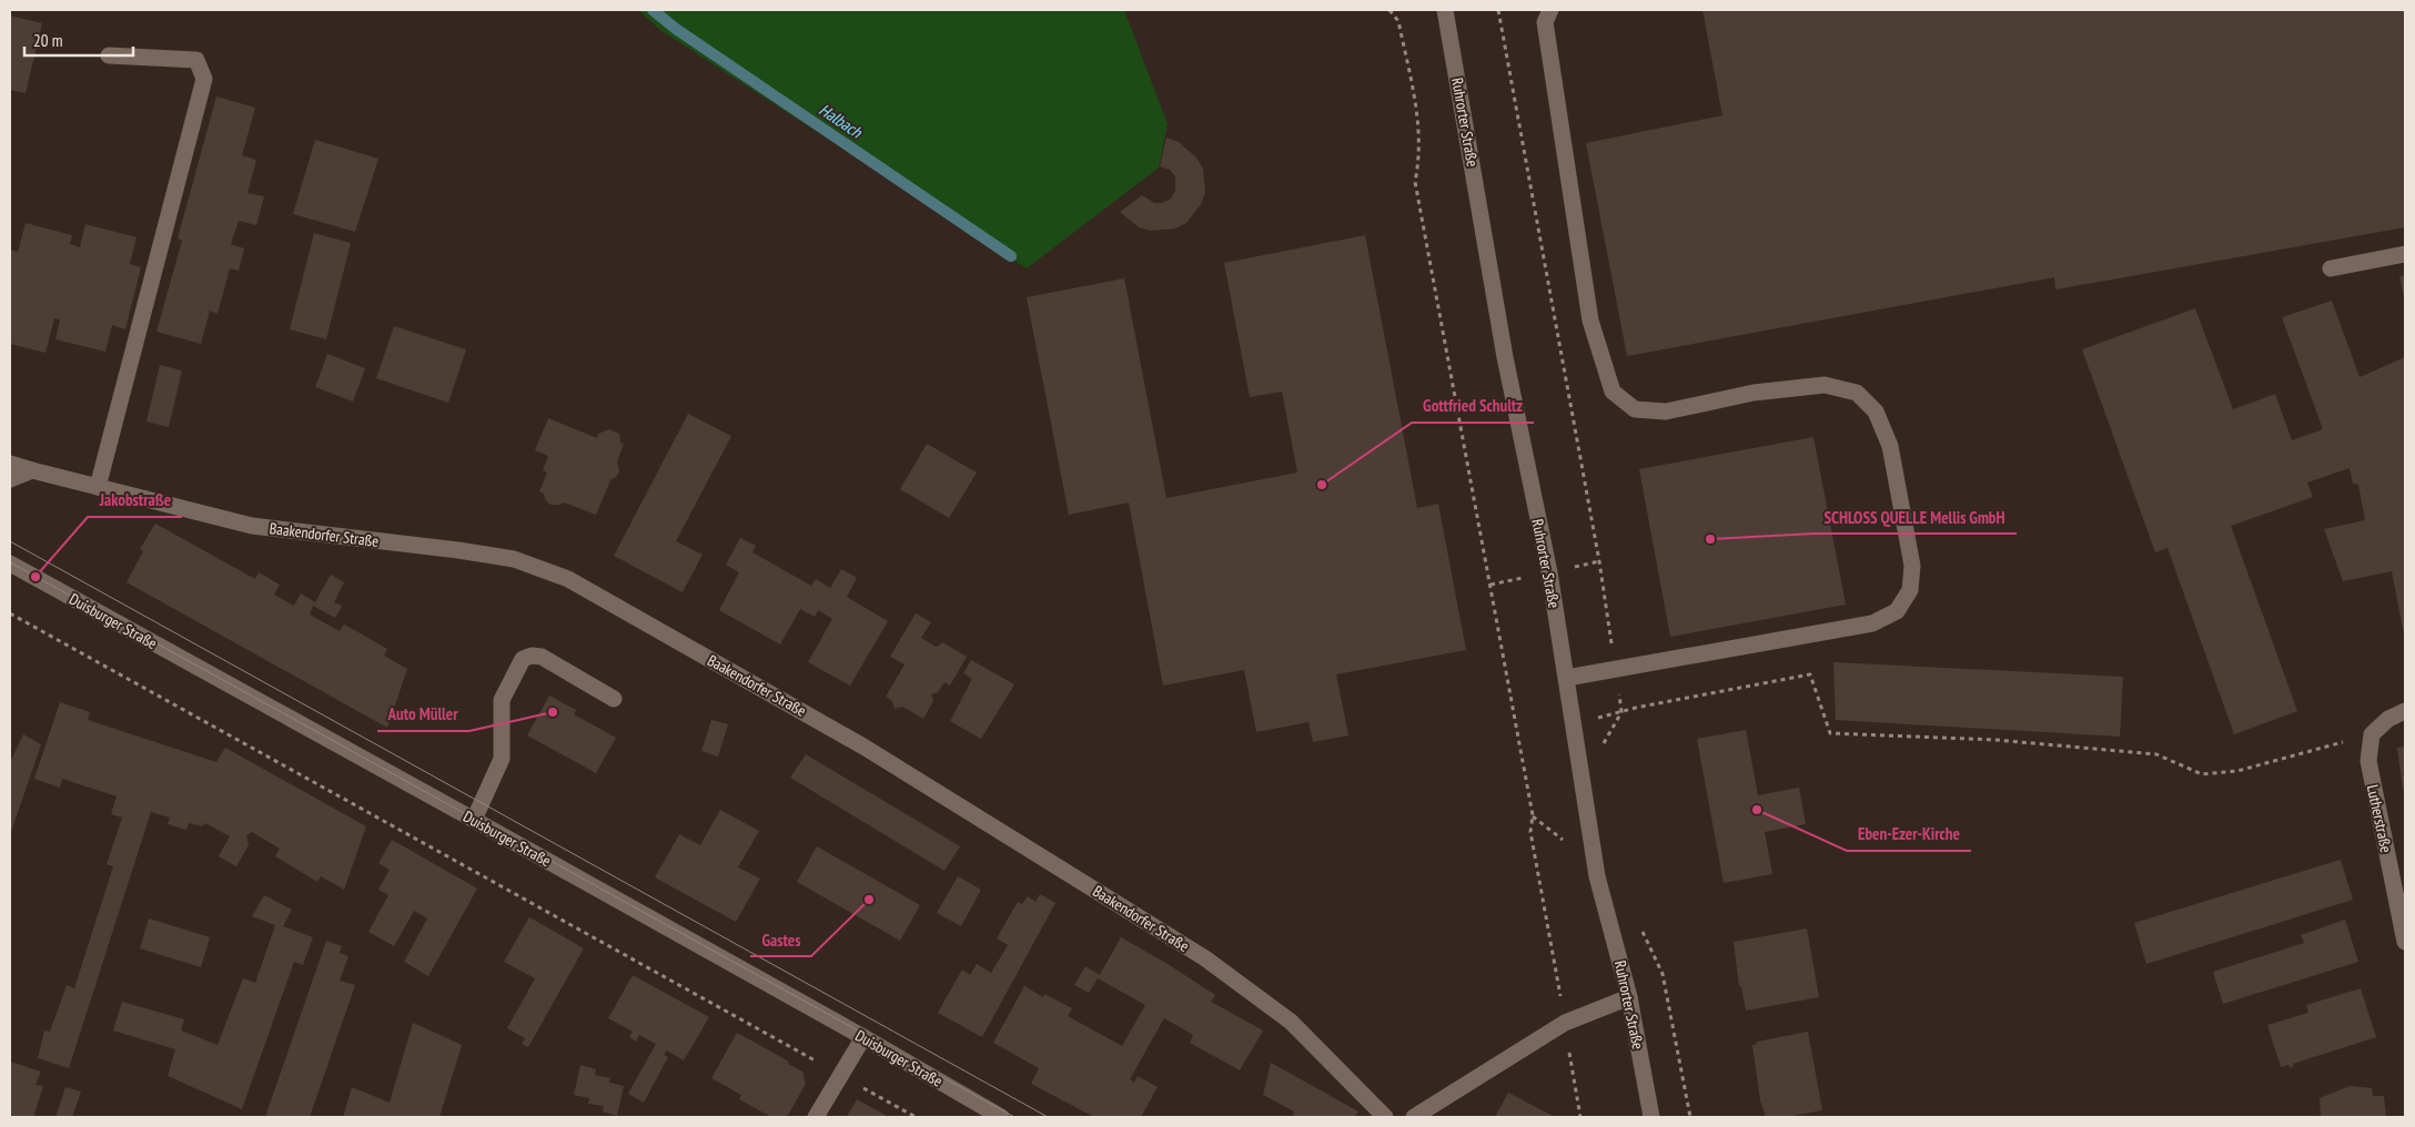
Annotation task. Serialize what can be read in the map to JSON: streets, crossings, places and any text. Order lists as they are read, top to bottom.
{
  "streets": {
    "street": [
      "Ruhrorter Straße",
      "Baakendorfer Straße",
      "Duisburger Straße",
      "Lutherstraße"
    ]
  },
  "water": ["Halbach"],
  "places": [
    "Gottfried Schultz",
    "SCHLOSS QUELLE Mellis GmbH",
    "Jakobstraße",
    "Auto Müller",
    "Eben-Ezer-Kirche",
    "Gastes"
  ],
  "scale_bar": "20 m"
}
